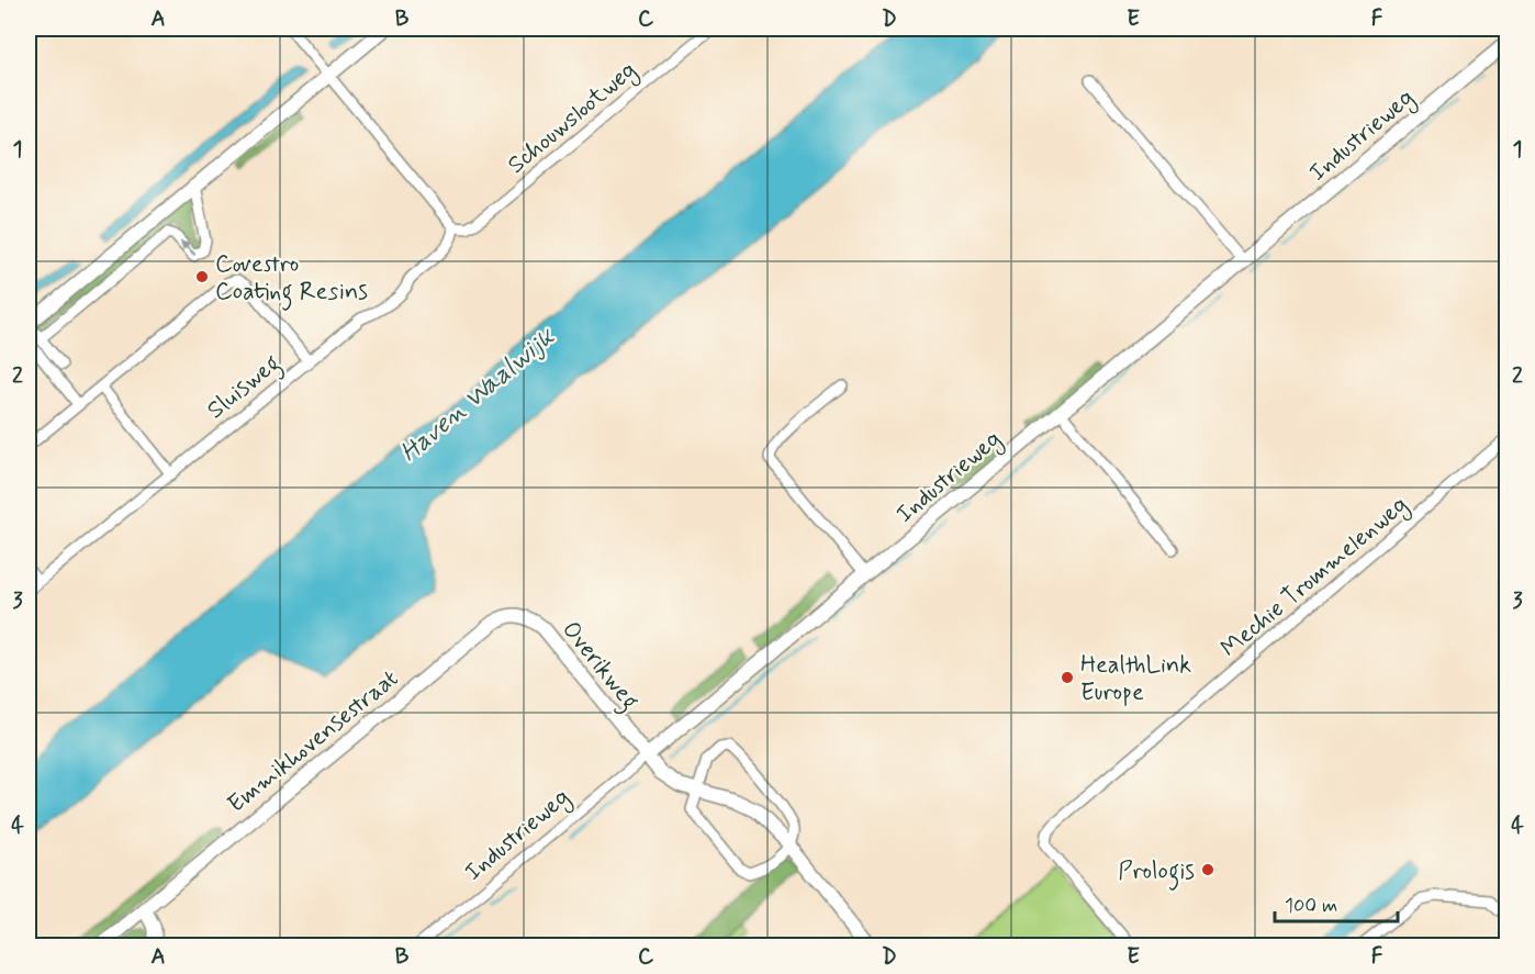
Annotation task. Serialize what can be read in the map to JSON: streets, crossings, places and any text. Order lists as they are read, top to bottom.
{
  "streets": {
    "street": [
      "Schouwslootweg",
      "Industrieweg",
      "Sluisweg",
      "Mechie Trommelenweg",
      "Overikweg",
      "Emmikhovensestraat"
    ]
  },
  "crossings": [
    ["Industrieweg", "Overikweg"],
    ["Overikweg", "Emmikhovensestraat"]
  ],
  "water": ["Haven Waalwijk"],
  "places": ["Covestro Coating Resins", "HealthLink Europe", "Prologis"],
  "scale_bar": "100 m",
  "grid": {
    "columns": [
      "A",
      "B",
      "C",
      "D",
      "E",
      "F"
    ],
    "rows": [
      "1",
      "2",
      "3",
      "4"
    ]
  }
}
